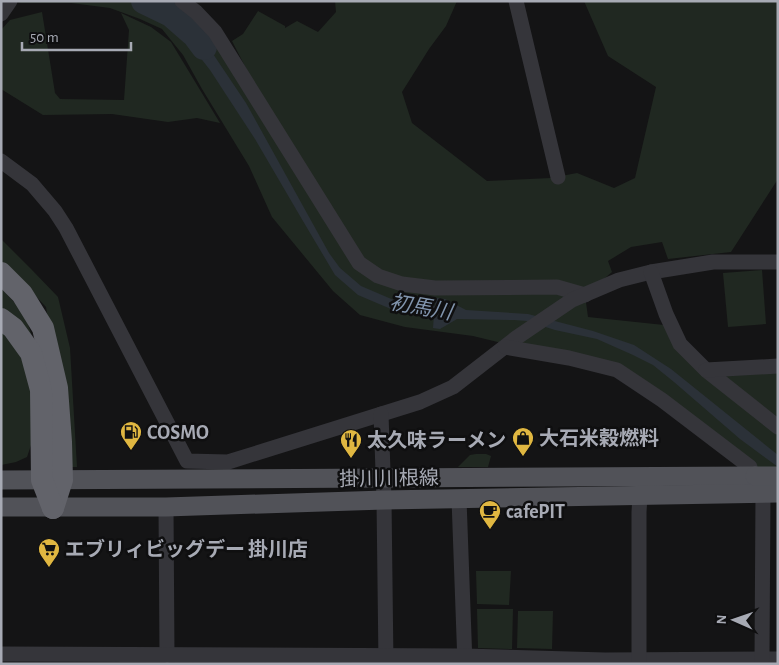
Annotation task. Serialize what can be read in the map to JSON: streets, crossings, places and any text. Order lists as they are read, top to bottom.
{
  "streets": {
    "main road": ["掛川川根線"]
  },
  "water": ["初馬川"],
  "places": {
    "fuel station": ["COSMO"],
    "shop": ["大石米穀燃料"],
    "restaurant": ["太久味ラーメン"],
    "cafe": ["cafePIT"],
    "supermarket": ["エブリィビッグデー 掛川店"]
  },
  "scale_bar": "50 m",
  "north": "left"
}
